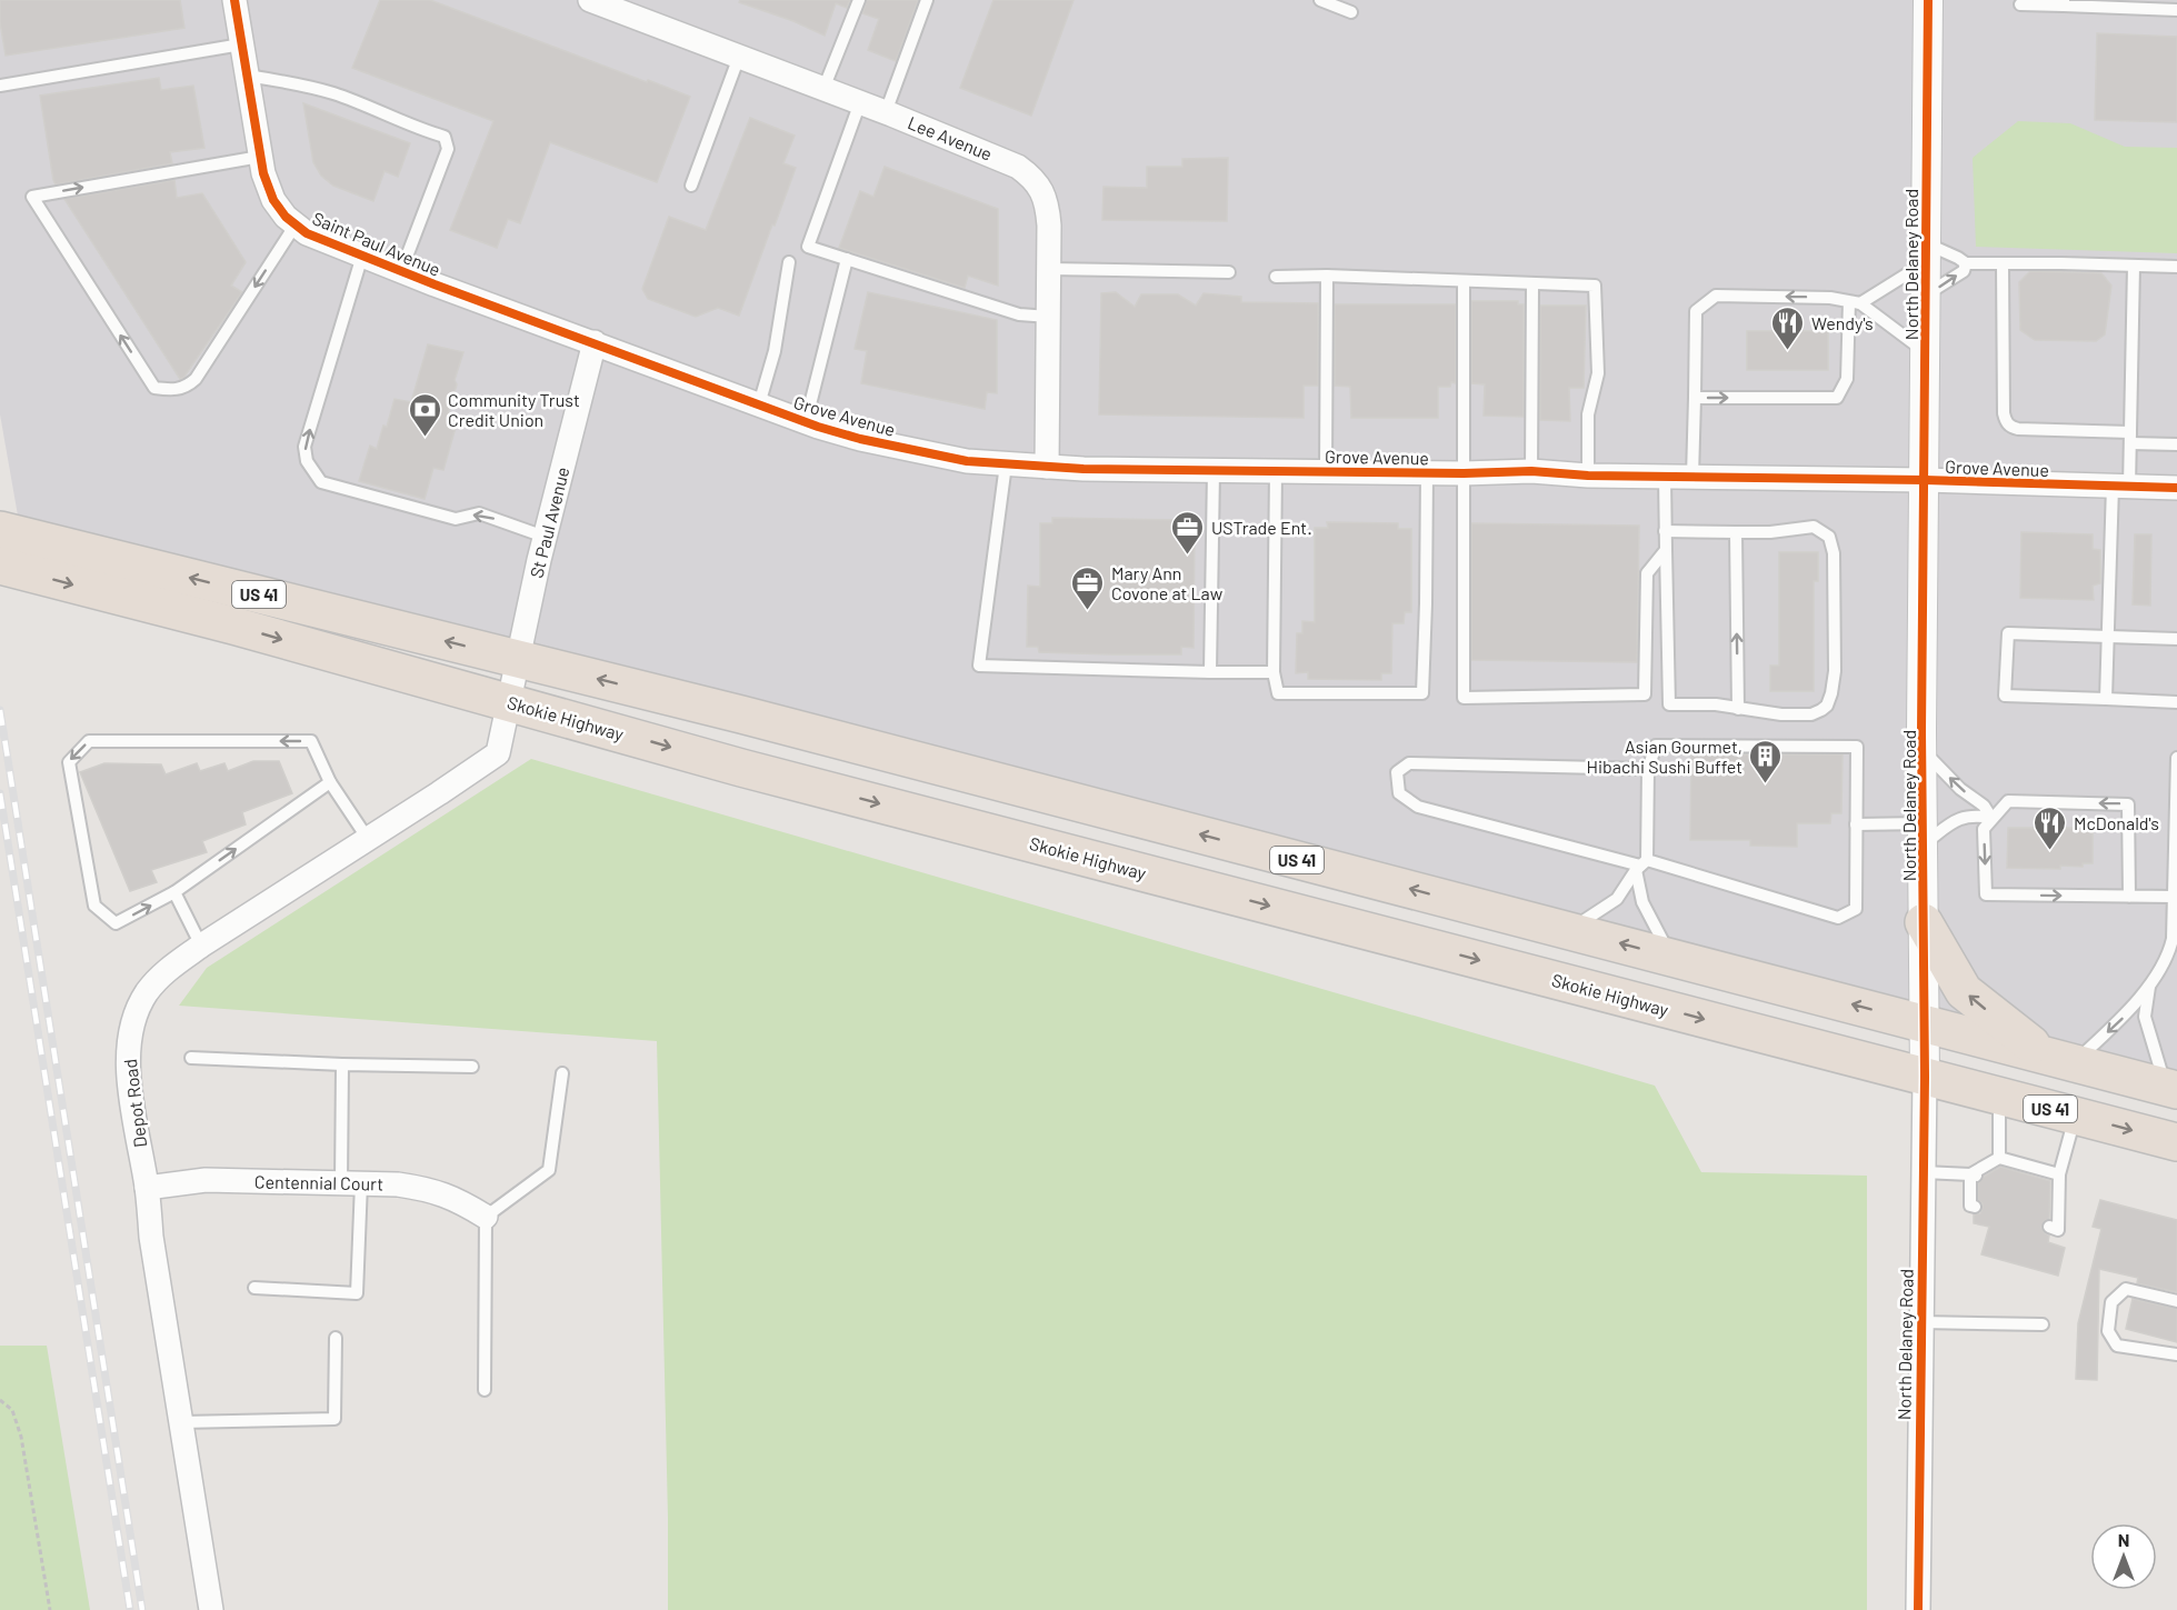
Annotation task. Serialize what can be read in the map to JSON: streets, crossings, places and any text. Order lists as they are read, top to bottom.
{
  "streets": {
    "highway": ["US 41", "Skokie Highway"],
    "street": [
      "Lee Avenue",
      "Saint Paul Avenue",
      "North Delaney Road",
      "Grove Avenue",
      "St Paul Avenue",
      "Depot Road",
      "Centennial Court"
    ]
  },
  "crossings": [
    ["Lee Avenue", "Grove Avenue"],
    ["Saint Paul Avenue", "Grove Avenue"],
    ["Saint Paul Avenue", "St Paul Avenue"],
    ["North Delaney Road", "Grove Avenue"],
    ["North Delaney Road", "US 41"],
    ["North Delaney Road", "Skokie Highway"],
    ["Grove Avenue", "St Paul Avenue"],
    ["St Paul Avenue", "US 41"],
    ["St Paul Avenue", "Skokie Highway"],
    ["St Paul Avenue", "Depot Road"],
    ["Skokie Highway", "Depot Road"],
    ["Depot Road", "Centennial Court"]
  ],
  "places": {
    "restaurant": ["Wendy's", "McDonald's"],
    "bank": ["Community Trust Credit Union"],
    "office": ["USTrade Ent.", "Mary Ann Covone at Law"],
    "building": ["Asian Gourmet, Hibachi Sushi Buffet"]
  },
  "north": "top"
}
